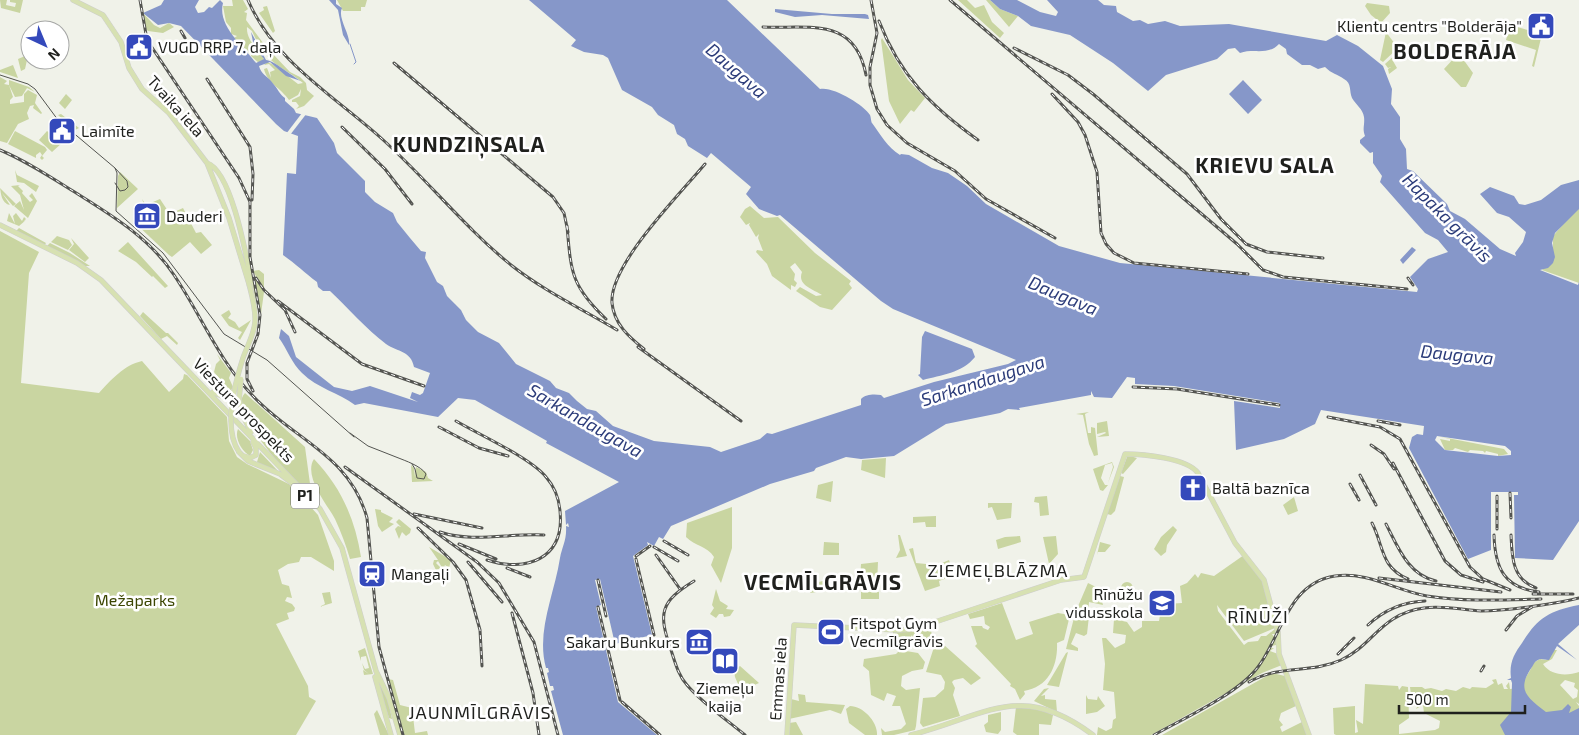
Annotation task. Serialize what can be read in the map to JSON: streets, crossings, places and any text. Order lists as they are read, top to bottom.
{
  "streets": {
    "main road": [
      "Tvaika iela",
      "Viestura prospekts",
      "P1",
      "Emmas iela"
    ]
  },
  "crossings": [
    ["Viestura prospekts", "P1"]
  ],
  "districts": [
    "BOLDERĀJA",
    "KUNDZIŅSALA",
    "KRIEVU SALA",
    "ZIEMEĻBLĀZMA",
    "VECMĪLGRĀVIS",
    "RĪNŪŽI",
    "JAUNMĪLGRĀVIS"
  ],
  "water": ["Daugava", "Hapaka grāvis", "Sarkandaugava"],
  "parks": ["Mežaparks"],
  "places": {
    "public building": ["Klientu centrs \"Bolderāja\"", "VUGD RRP 7. daļa", "Laimīte"],
    "museum": ["Dauderi", "Sakaru Bunkurs"],
    "church": ["Baltā baznīca"],
    "station": ["Mangaļi"],
    "school or university": ["Rīnūžu vidusskola"],
    "sports": ["Fitspot Gym Vecmīlgrāvis"],
    "library": ["Ziemeļu kaija"]
  },
  "scale_bar": "500 m",
  "north": "bottom right"
}
